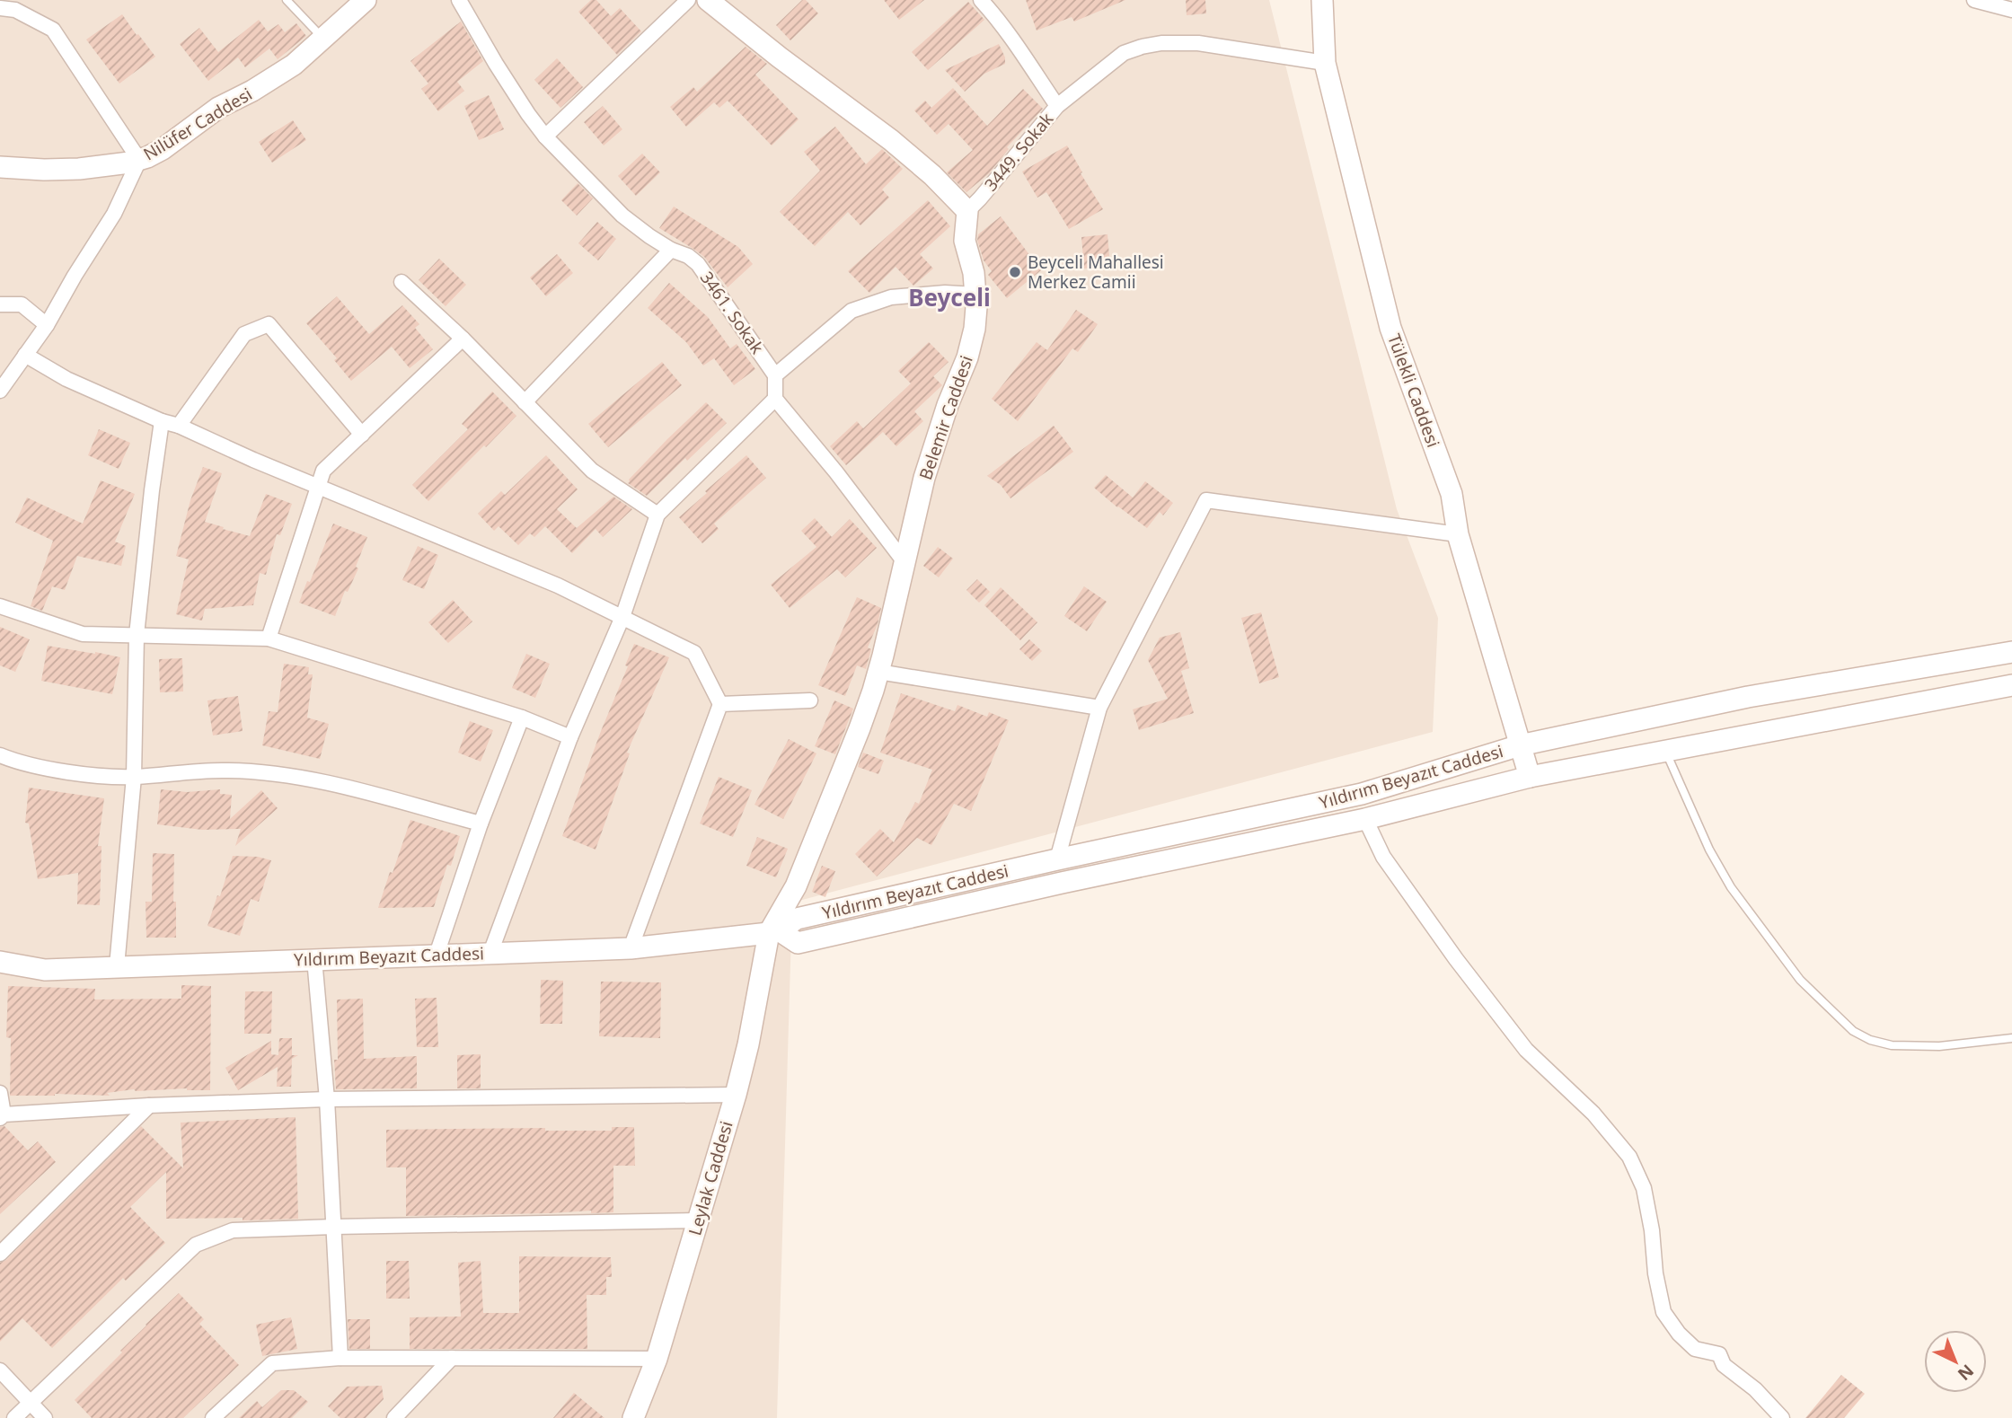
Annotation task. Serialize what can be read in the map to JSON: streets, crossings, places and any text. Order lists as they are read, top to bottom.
{
  "streets": {
    "main road": [
      "Nilüfer Caddesi",
      "Tülekli Caddesi",
      "Belemir Caddesi",
      "Yıldırım Beyazıt Caddesi",
      "Leylak Caddesi"
    ],
    "street": ["3449. Sokak", "3461. Sokak"]
  },
  "crossings": [
    ["3449. Sokak", "Belemir Caddesi"],
    ["Tülekli Caddesi", "Yıldırım Beyazıt Caddesi"],
    ["Belemir Caddesi", "Yıldırım Beyazıt Caddesi"],
    ["Belemir Caddesi", "Leylak Caddesi"],
    ["Yıldırım Beyazıt Caddesi", "Leylak Caddesi"]
  ],
  "districts": ["Beyceli"],
  "places": ["Beyceli Mahallesi Merkez Camii"],
  "north": "bottom right"
}
